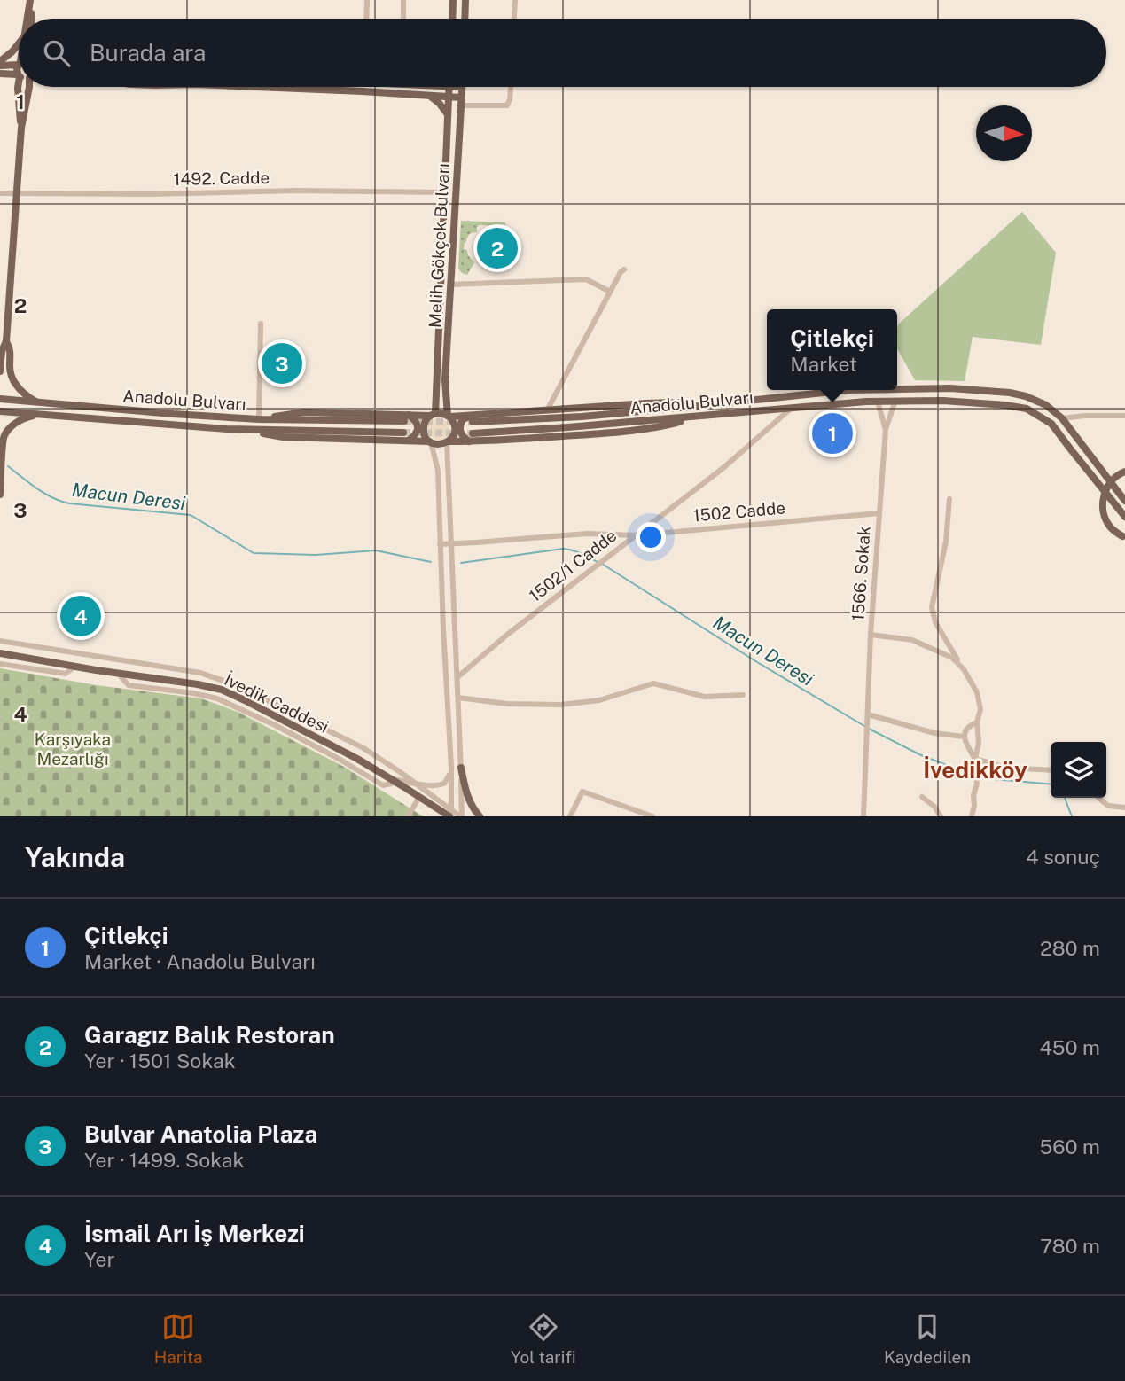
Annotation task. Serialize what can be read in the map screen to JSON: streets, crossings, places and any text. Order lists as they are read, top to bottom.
{
  "streets": {
    "main road": ["Melih Gökçek Bulvarı", "Anadolu Bulvarı", "İvedik Caddesi"],
    "street": [
      "1492. Cadde",
      "1502 Cadde",
      "1502/1 Cadde",
      "1566. Sokak"
    ]
  },
  "crossings": [
    ["1492. Cadde", "Melih Gökçek Bulvarı"],
    ["Melih Gökçek Bulvarı", "Anadolu Bulvarı"],
    ["Anadolu Bulvarı", "1502/1 Cadde"],
    ["1502 Cadde", "1502/1 Cadde"],
    ["1502 Cadde", "1566. Sokak"]
  ],
  "districts": ["İvedikköy"],
  "water": ["Macun Deresi"],
  "parks": ["Karşıyaka Mezarlığı"],
  "north": "right",
  "page": {
    "search": "Burada ara",
    "pins": [
      "2",
      "3",
      "1",
      "4"
    ],
    "popup": ["Çitlekçi", "Market"],
    "heading": ["Yakında", "4 sonuç"],
    "list": [
      {
        "mark": "1",
        "name": "Çitlekçi",
        "note": "Market · Anadolu Bulvarı",
        "value": "280 m"
      },
      {
        "mark": "2",
        "name": "Garagız Balık Restoran",
        "note": "Yer · 1501 Sokak",
        "value": "450 m"
      },
      {
        "mark": "3",
        "name": "Bulvar Anatolia Plaza",
        "note": "Yer · 1499. Sokak",
        "value": "560 m"
      },
      {
        "mark": "4",
        "name": "İsmail Arı İş Merkezi",
        "note": "Yer",
        "value": "780 m"
      }
    ],
    "nav": ["Harita", "Yol tarifi", "Kaydedilen"]
  },
  "grid": {
    "rows": [
      "1",
      "2",
      "3",
      "4"
    ]
  }
}
